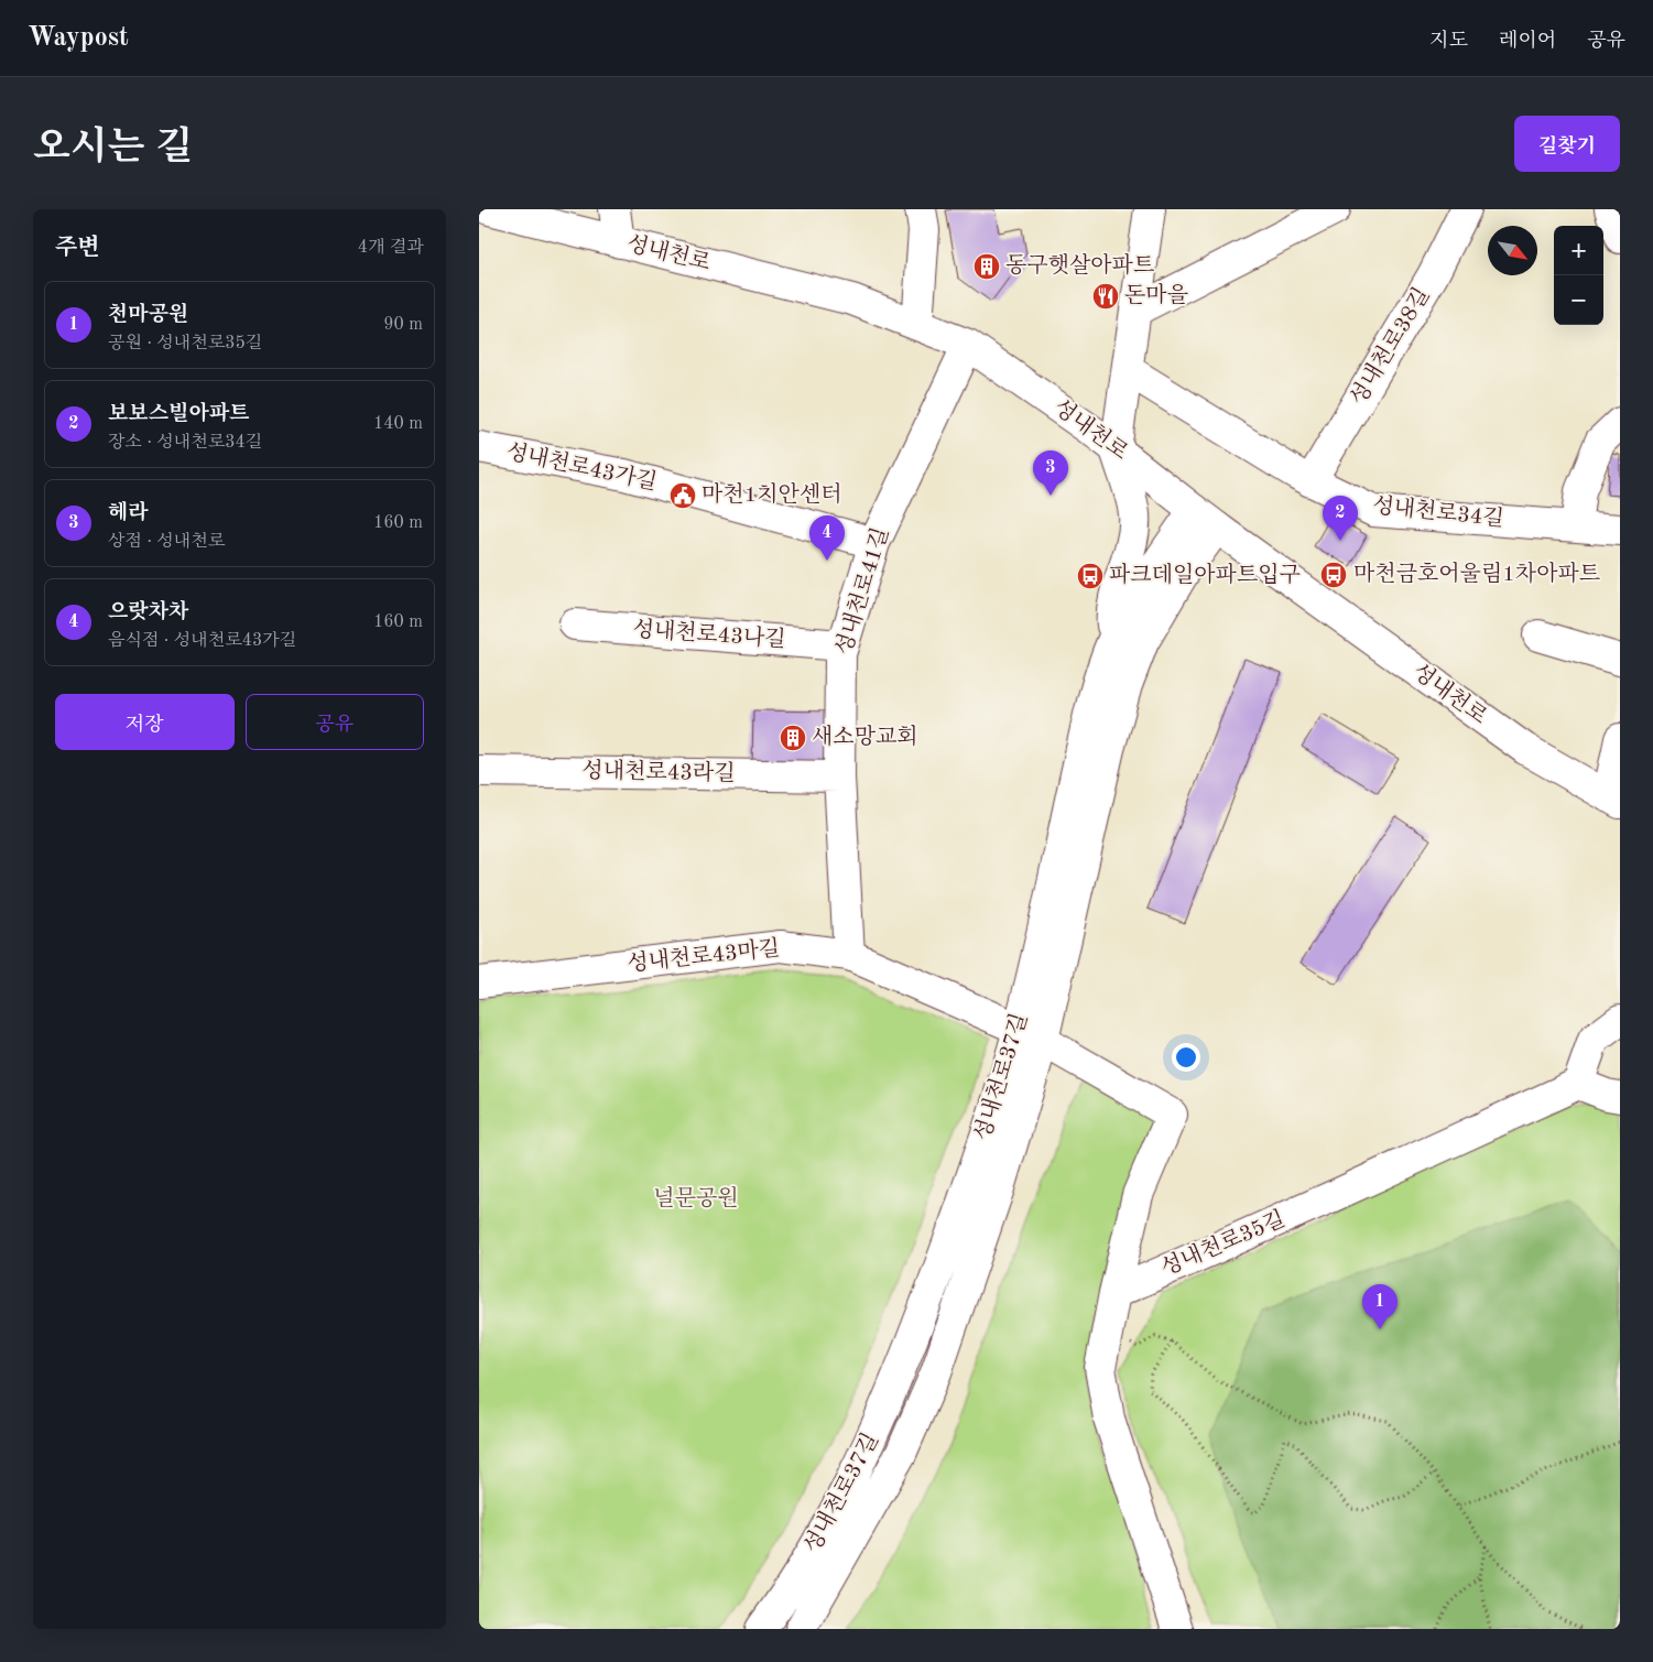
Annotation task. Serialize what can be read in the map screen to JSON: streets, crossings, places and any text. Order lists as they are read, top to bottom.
{
  "streets": {
    "street": [
      "성내천로",
      "성내천로38길",
      "성내천로43가길",
      "성내천로34길",
      "성내천로41길",
      "성내천로43나길",
      "성내천로43라길",
      "성내천로43마길",
      "성내천로37길",
      "성내천로35길"
    ]
  },
  "crossings": [
    ["성내천로", "성내천로41길"],
    ["성내천로", "성내천로37길"],
    ["성내천로38길", "성내천로34길"],
    ["성내천로43가길", "성내천로41길"],
    ["성내천로41길", "성내천로43나길"],
    ["성내천로41길", "성내천로43라길"],
    ["성내천로41길", "성내천로43마길"],
    ["성내천로43마길", "성내천로37길"],
    ["성내천로43마길", "성내천로35길"]
  ],
  "parks": ["널문공원"],
  "places": {
    "building": ["동구햇살아파트", "새소망교회"],
    "restaurant": ["돈마을"],
    "public building": ["마천1치안센터"],
    "bus stop": ["마천금호어울림1차아파트", "파크데일아파트입구"]
  },
  "north": "bottom right",
  "page": {
    "header": "Waypost",
    "nav": ["지도", "레이어", "공유"],
    "title": "오시는 길",
    "buttons": [
      "길찾기",
      ["저장", "공유"]
    ],
    "heading": ["주변", "4개 결과"],
    "map_buttons": ["+", "−"],
    "list": [
      {
        "mark": "1",
        "name": "천마공원",
        "note": "공원 · 성내천로35길",
        "value": "90 m"
      },
      {
        "mark": "2",
        "name": "보보스빌아파트",
        "note": "장소 · 성내천로34길",
        "value": "140 m"
      },
      {
        "mark": "3",
        "name": "헤라",
        "note": "상점 · 성내천로",
        "value": "160 m"
      },
      {
        "mark": "4",
        "name": "으랏차차",
        "note": "음식점 · 성내천로43가길",
        "value": "160 m"
      }
    ],
    "pins": [
      "3",
      "2",
      "4",
      "1"
    ]
  }
}
